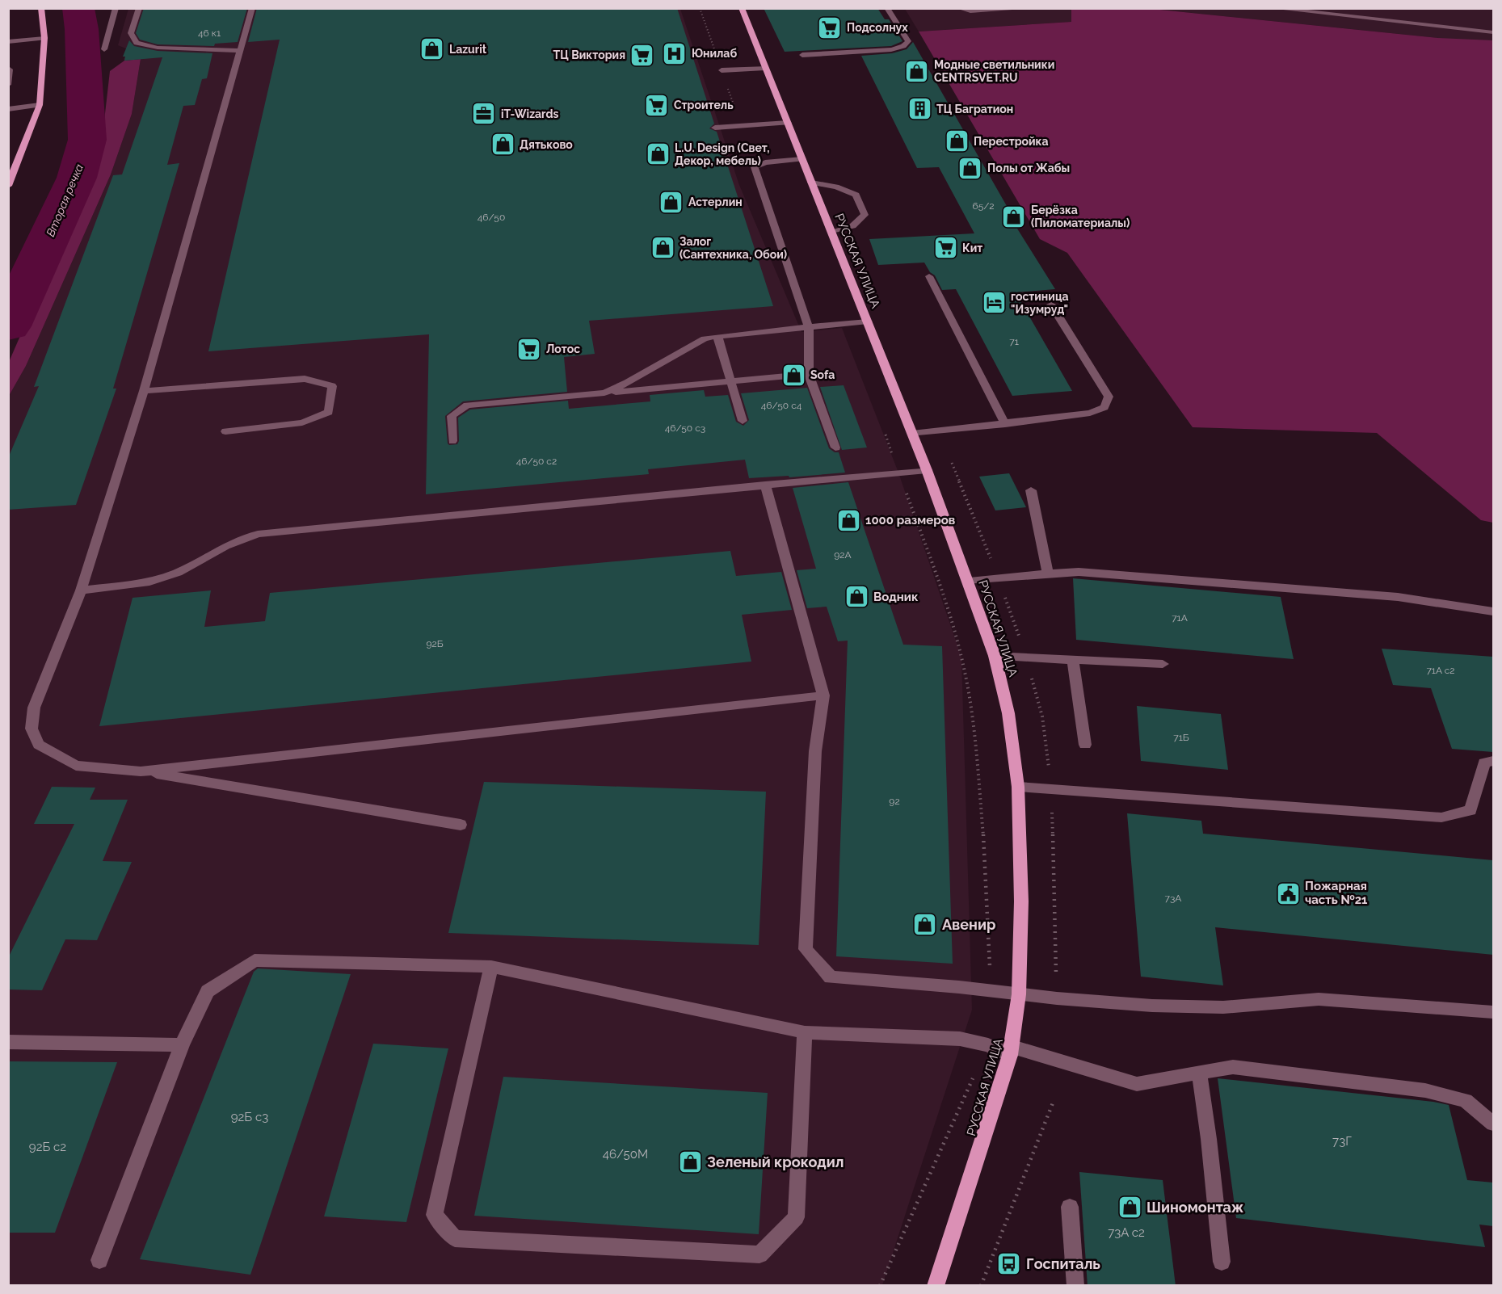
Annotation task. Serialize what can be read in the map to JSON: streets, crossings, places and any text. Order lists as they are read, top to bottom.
{
  "streets": {
    "main road": ["РУССКАЯ УЛИЦА"]
  },
  "water": ["Вторая речка"],
  "places": {
    "supermarket": [
      "Подсолнух",
      "ТЦ Виктория",
      "Строитель",
      "Кит",
      "Лотос"
    ],
    "shop": [
      "Lazurit",
      "Модные светильники CENTRSVET.RU",
      "Перестройка",
      "Дятьково",
      "L.U. Design (Свет, Декор, мебель)",
      "Полы от Жабы",
      "Астерлин",
      "Берёзка (Пиломатериалы)",
      "Залог (Сантехника, Обои)",
      "Sofa",
      "1000 размеров",
      "Водник",
      "Авенир",
      "Зеленый крокодил",
      "Шиномонтаж"
    ],
    "hospital": ["Юнилаб"],
    "building": ["ТЦ Багратион"],
    "office": ["iT-Wizards"],
    "hotel": ["гостиница \"Изумруд\""],
    "public building": ["Пожарная часть №21"],
    "bus stop": ["Госпиталь"]
  },
  "house_numbers": [
    "46 к1",
    "65/2",
    "46/50",
    "71",
    "46/50 с4",
    "46/50 с3",
    "46/50 с2",
    "92А",
    "71А",
    "92Б",
    "71А с2",
    "71Б",
    "92",
    "73А",
    "92Б с3",
    "73Г",
    "92Б с2",
    "46/50М",
    "73А с2"
  ]
}
